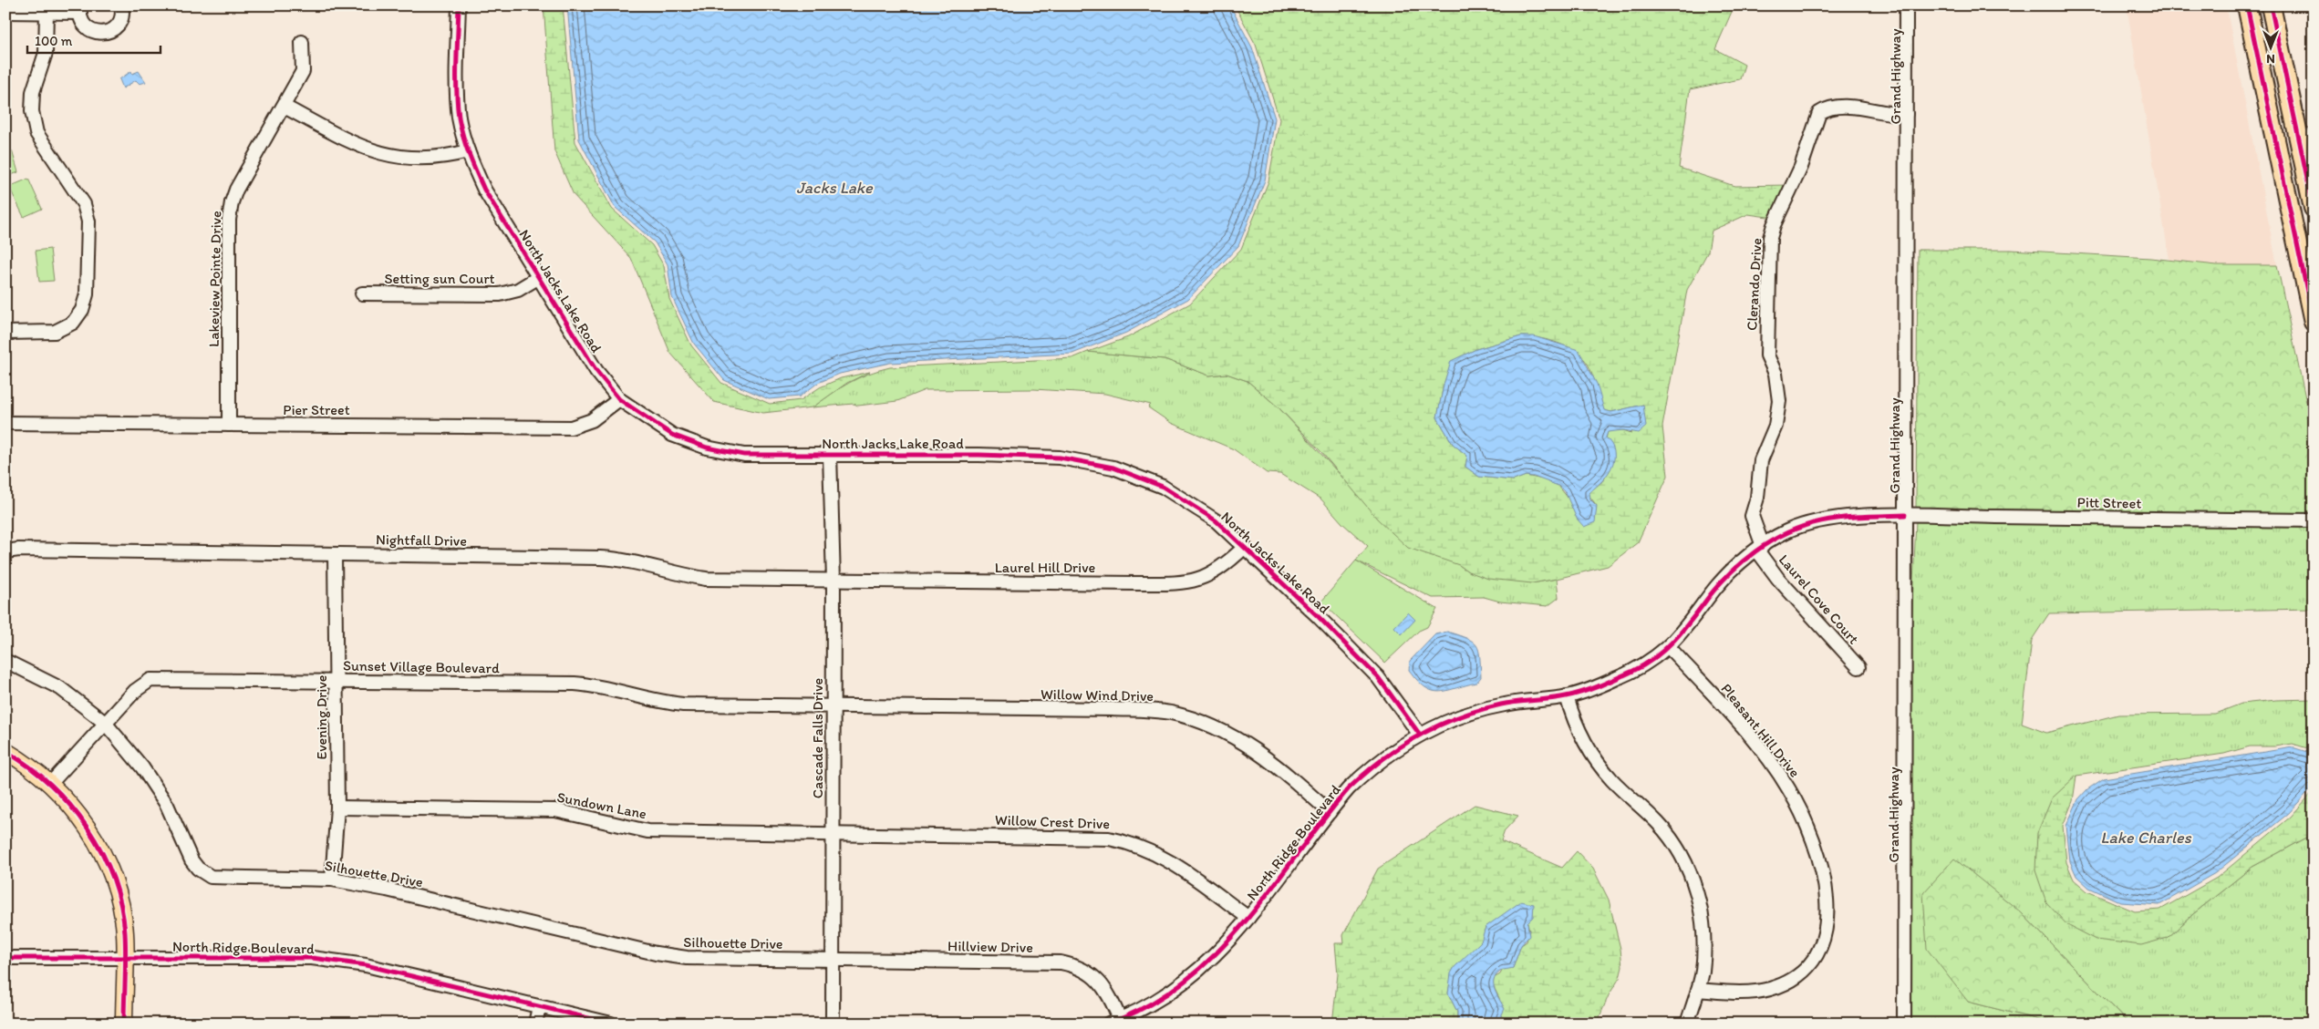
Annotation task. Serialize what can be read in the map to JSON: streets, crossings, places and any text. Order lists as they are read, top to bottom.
{
  "streets": {
    "street": [
      "Grand Highway",
      "Setting sun Court",
      "Lakeview Pointe Drive",
      "Clerando Drive",
      "North Jacks Lake Road",
      "Pier Street",
      "Pitt Street",
      "Nightfall Drive",
      "Laurel Hill Drive",
      "Laurel Cove Court",
      "Sunset Village Boulevard",
      "Willow Wind Drive",
      "Evening Drive",
      "Pleasant Hill Drive",
      "Cascade Falls Drive",
      "Sundown Lane",
      "Willow Crest Drive",
      "North Ridge Boulevard",
      "Silhouette Drive",
      "Hillview Drive"
    ]
  },
  "crossings": [
    ["Grand Highway", "Clerando Drive"],
    ["Grand Highway", "Pitt Street"],
    ["Setting sun Court", "North Jacks Lake Road"],
    ["Lakeview Pointe Drive", "Pier Street"],
    ["Clerando Drive", "Laurel Cove Court"],
    ["North Jacks Lake Road", "Pier Street"],
    ["North Jacks Lake Road", "Laurel Hill Drive"],
    ["North Jacks Lake Road", "Cascade Falls Drive"],
    ["North Jacks Lake Road", "North Ridge Boulevard"],
    ["Nightfall Drive", "Laurel Hill Drive"],
    ["Nightfall Drive", "Evening Drive"],
    ["Nightfall Drive", "Cascade Falls Drive"],
    ["Laurel Hill Drive", "Cascade Falls Drive"],
    ["Sunset Village Boulevard", "Willow Wind Drive"],
    ["Sunset Village Boulevard", "Evening Drive"],
    ["Sunset Village Boulevard", "Cascade Falls Drive"],
    ["Sunset Village Boulevard", "Silhouette Drive"],
    ["Willow Wind Drive", "Cascade Falls Drive"],
    ["Willow Wind Drive", "North Ridge Boulevard"],
    ["Evening Drive", "Sundown Lane"],
    ["Evening Drive", "Silhouette Drive"],
    ["Cascade Falls Drive", "Sundown Lane"],
    ["Cascade Falls Drive", "Willow Crest Drive"],
    ["Cascade Falls Drive", "Silhouette Drive"],
    ["Cascade Falls Drive", "Hillview Drive"],
    ["Sundown Lane", "Willow Crest Drive"],
    ["Willow Crest Drive", "North Ridge Boulevard"],
    ["North Ridge Boulevard", "Hillview Drive"],
    ["Silhouette Drive", "Hillview Drive"]
  ],
  "water": ["Jacks Lake", "Lake Charles"],
  "scale_bar": "100 m",
  "north": "bottom"
}
